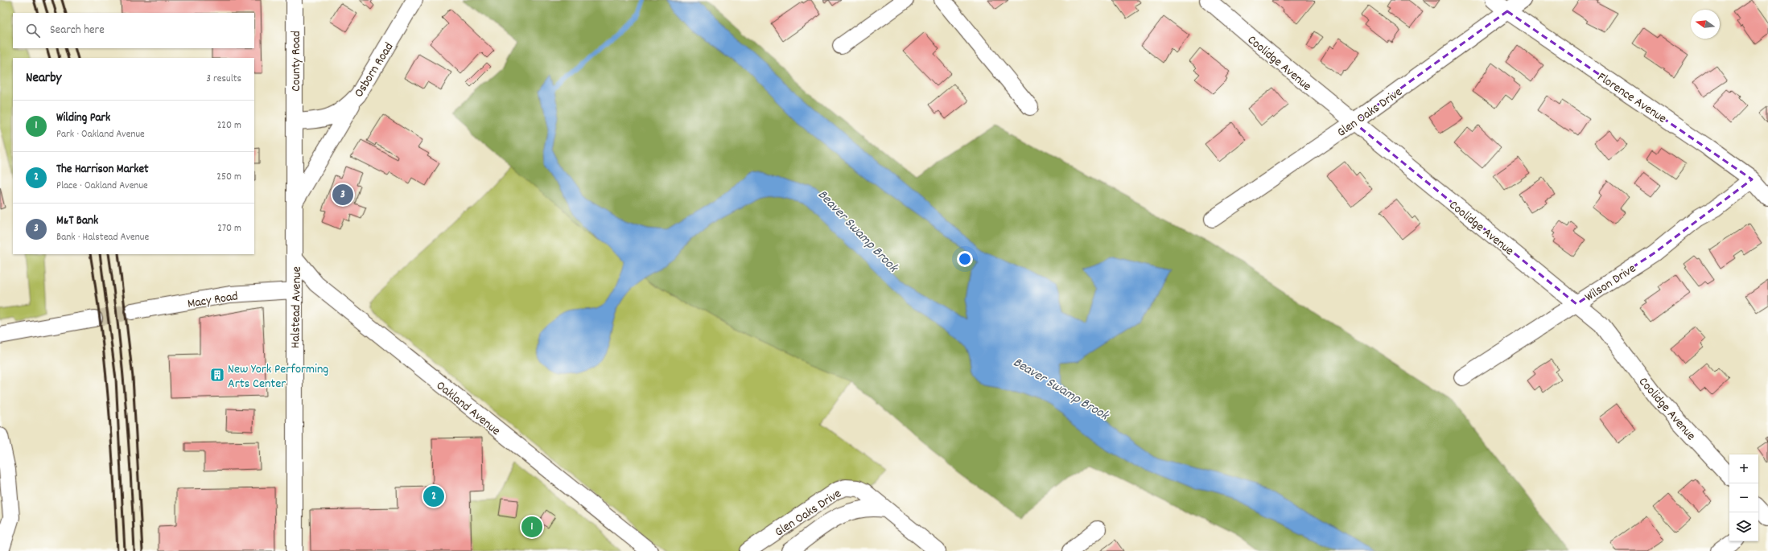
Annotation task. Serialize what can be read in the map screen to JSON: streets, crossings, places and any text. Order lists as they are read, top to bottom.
{
  "streets": {
    "street": [
      "County Road",
      "Coolidge Avenue",
      "Osborn Road",
      "Florence Avenue",
      "Glen Oaks Drive",
      "Wilson Drive",
      "Macy Road",
      "Halstead Avenue",
      "Oakland Avenue"
    ]
  },
  "crossings": [
    ["County Road", "Osborn Road"],
    ["County Road", "Halstead Avenue"],
    ["Coolidge Avenue", "Glen Oaks Drive"],
    ["Coolidge Avenue", "Wilson Drive"],
    ["Osborn Road", "Halstead Avenue"],
    ["Florence Avenue", "Glen Oaks Drive"],
    ["Florence Avenue", "Wilson Drive"],
    ["Macy Road", "Halstead Avenue"],
    ["Halstead Avenue", "Oakland Avenue"]
  ],
  "water": ["Beaver Swamp Brook"],
  "places": {
    "building": ["New York Performing Arts Center"]
  },
  "north": "left",
  "page": {
    "search": "Search here",
    "heading": ["Nearby", "3 results"],
    "list": [
      {
        "mark": "1",
        "name": "Wilding Park",
        "note": "Park · Oakland Avenue",
        "value": "220 m"
      },
      {
        "mark": "2",
        "name": "The Harrison Market",
        "note": "Place · Oakland Avenue",
        "value": "250 m"
      },
      {
        "mark": "3",
        "name": "M&T Bank",
        "note": "Bank · Halstead Avenue",
        "value": "270 m"
      }
    ],
    "pins": ["3", "2", "1"],
    "map_buttons": ["+", "−"]
  }
}
